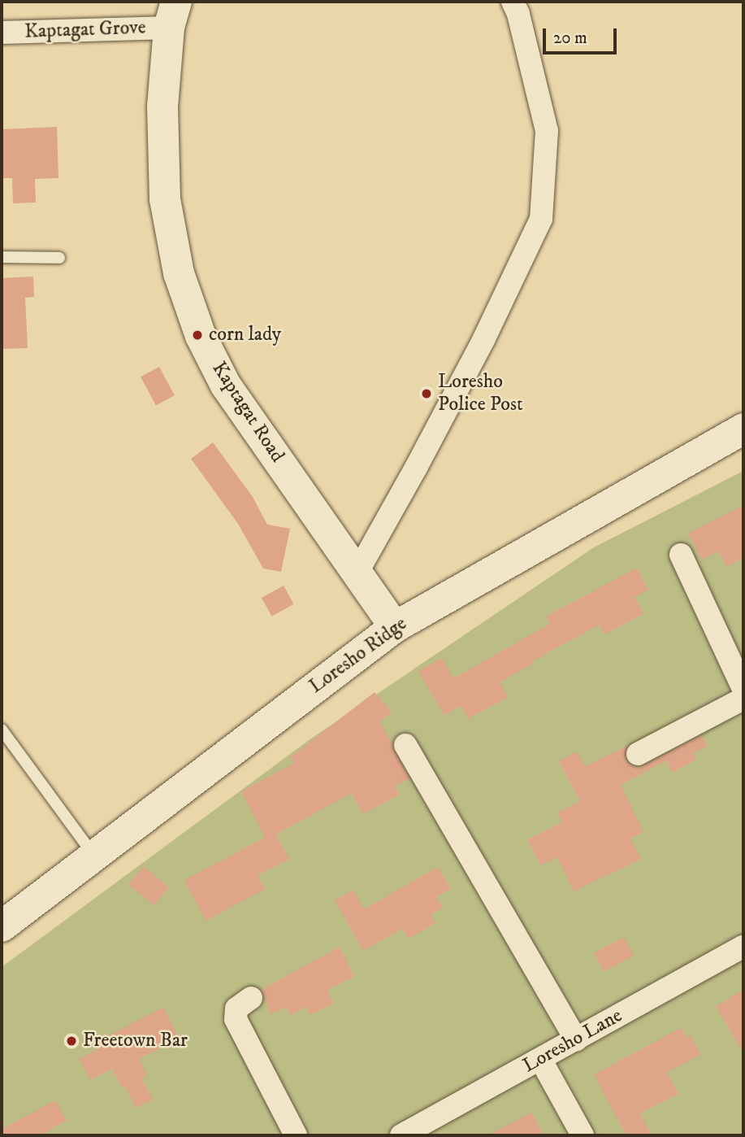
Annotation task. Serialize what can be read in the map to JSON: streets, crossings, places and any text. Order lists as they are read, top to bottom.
{
  "streets": {
    "main road": ["Kaptagat Road", "Loresho Ridge"],
    "street": ["Kaptagat Grove", "Loresho Lane"]
  },
  "crossings": [
    ["Kaptagat Grove", "Kaptagat Road"],
    ["Kaptagat Road", "Loresho Ridge"]
  ],
  "places": ["corn lady", "Loresho Police Post", "Freetown Bar"],
  "scale_bar": "20 m"
}
